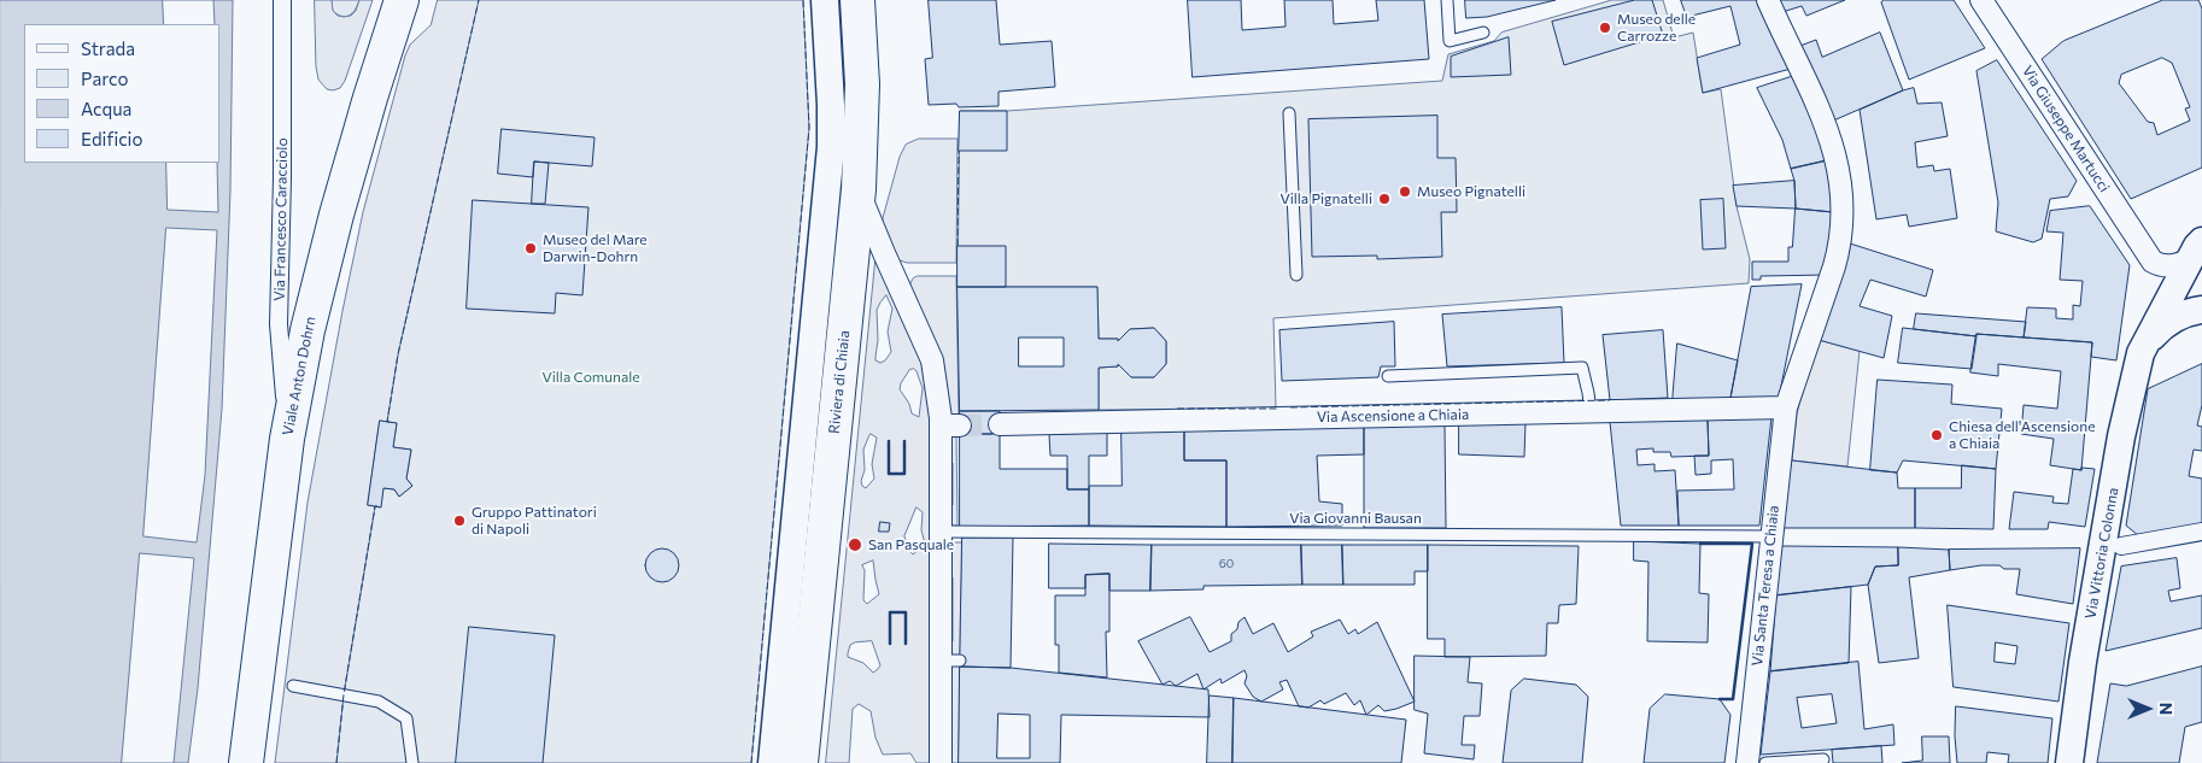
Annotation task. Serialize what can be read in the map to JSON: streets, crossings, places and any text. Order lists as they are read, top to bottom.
{
  "streets": {
    "main road": ["Viale Anton Dohrn", "Riviera di Chiaia"],
    "street": [
      "Via Giuseppe Martucci",
      "Via Francesco Caracciolo",
      "Via Ascensione a Chiaia",
      "Via Vittoria Colonna",
      "Via Santa Teresa a Chiaia"
    ],
    "lane": ["Via Giovanni Bausan"]
  },
  "crossings": [
    ["Via Giuseppe Martucci", "Via Vittoria Colonna"],
    ["Via Francesco Caracciolo", "Viale Anton Dohrn"],
    ["Via Ascensione a Chiaia", "Via Santa Teresa a Chiaia"],
    ["Via Giovanni Bausan", "Via Santa Teresa a Chiaia"]
  ],
  "parks": ["Villa Comunale"],
  "places": [
    "Museo delle Carrozze",
    "Museo Pignatelli",
    "Villa Pignatelli",
    "Museo del Mare Darwin-Dohrn",
    "Chiesa dell'Ascensione a Chiaia",
    "Gruppo Pattinatori di Napoli",
    "San Pasquale"
  ],
  "house_numbers": ["60"],
  "legend": [
    "Strada",
    "Parco",
    "Acqua",
    "Edificio"
  ],
  "north": "right"
}
